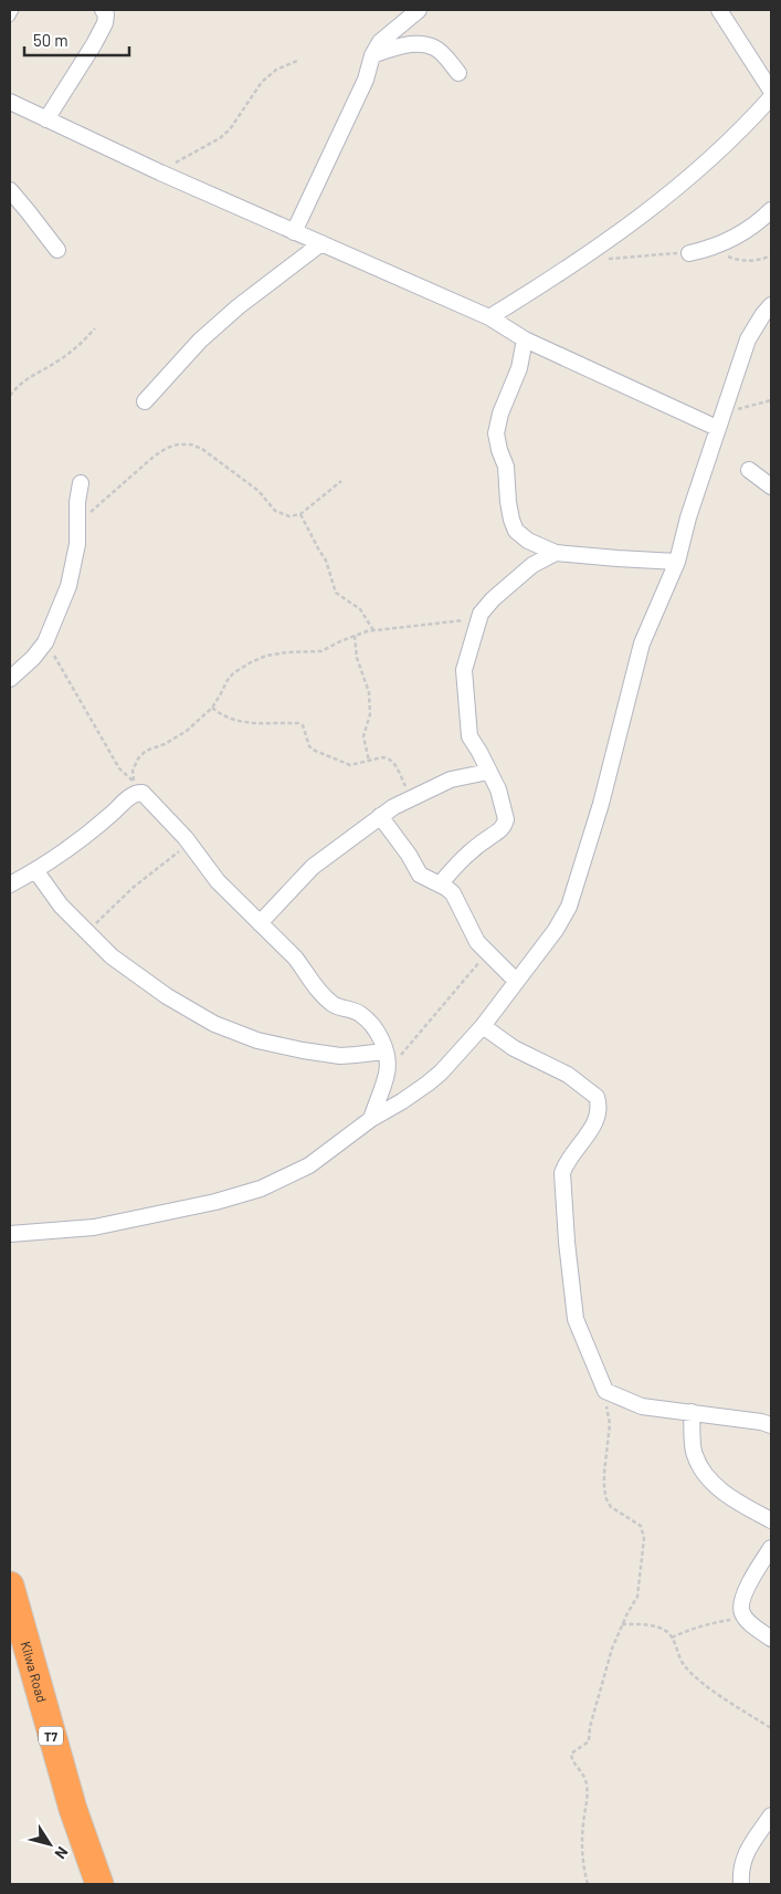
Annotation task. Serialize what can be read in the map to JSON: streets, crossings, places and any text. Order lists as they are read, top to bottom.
{
  "streets": {
    "highway": ["Kilwa Road", "T7"]
  },
  "scale_bar": "50 m",
  "north": "bottom right"
}
